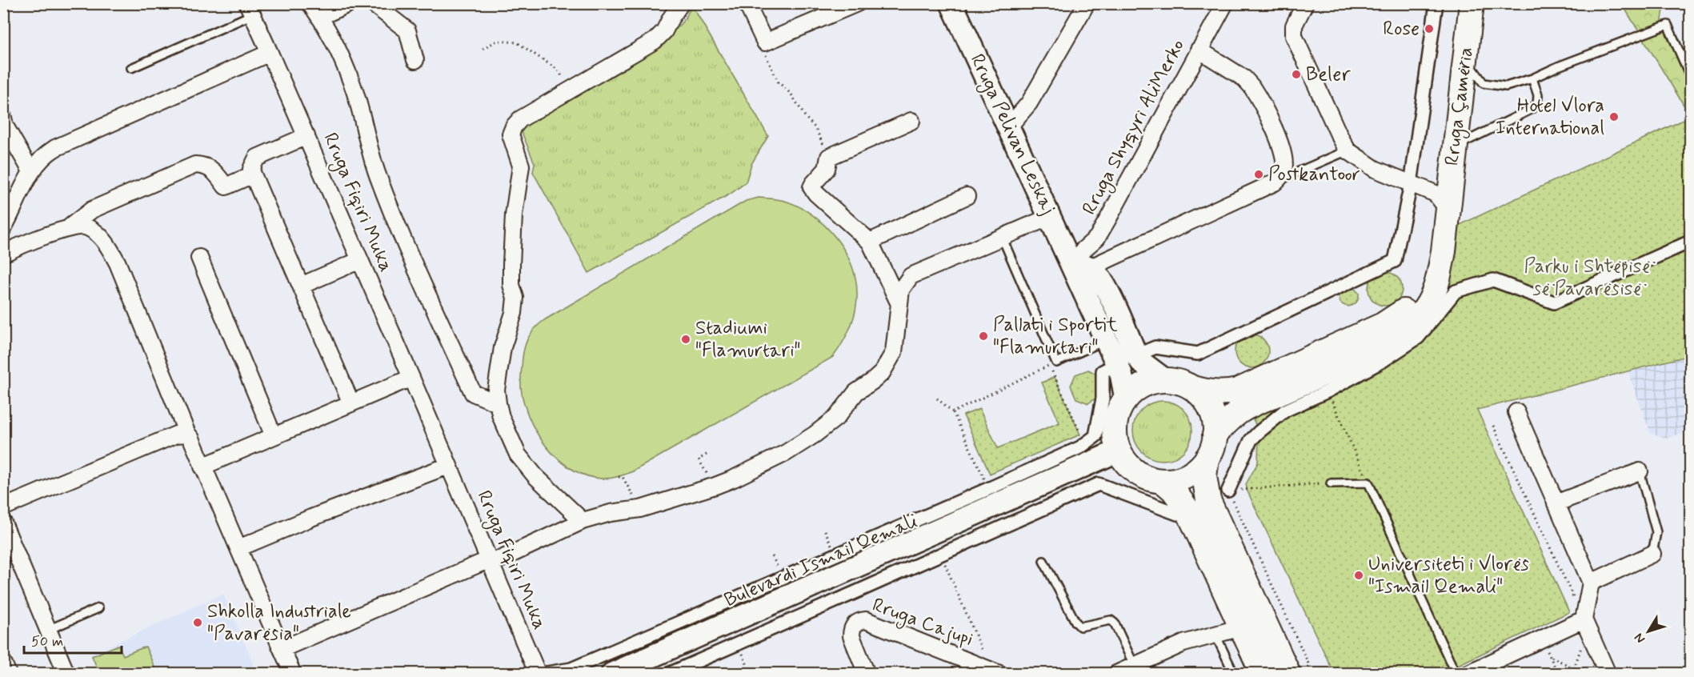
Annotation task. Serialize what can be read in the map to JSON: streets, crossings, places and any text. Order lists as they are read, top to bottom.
{
  "streets": {
    "main road": ["Rruga Çamëria", "Rruga Pelivan Leskaj", "Bulevardi Ismail Qemali"],
    "street": ["Rruga Shyqyri AliMerko", "Rruga Fiqiri Muka", "Rruga Cajupi"]
  },
  "crossings": [
    ["Rruga Shyqyri AliMerko", "Rruga Pelivan Leskaj"],
    ["Rruga Pelivan Leskaj", "Bulevardi Ismail Qemali"]
  ],
  "parks": ["Parku i Shtëpisë së Pavarësisë"],
  "places": [
    "Rose",
    "Beler",
    "Hotel Vlora International",
    "Postkantoor",
    "Pallati i Sportit \"Flamurtari\"",
    "Stadiumi \"Flamurtari\"",
    "Universiteti i Vlorës \"Ismail Qemali\"",
    "Shkolla Industriale \"Pavarësia\""
  ],
  "scale_bar": "50 m",
  "north": "bottom left"
}
